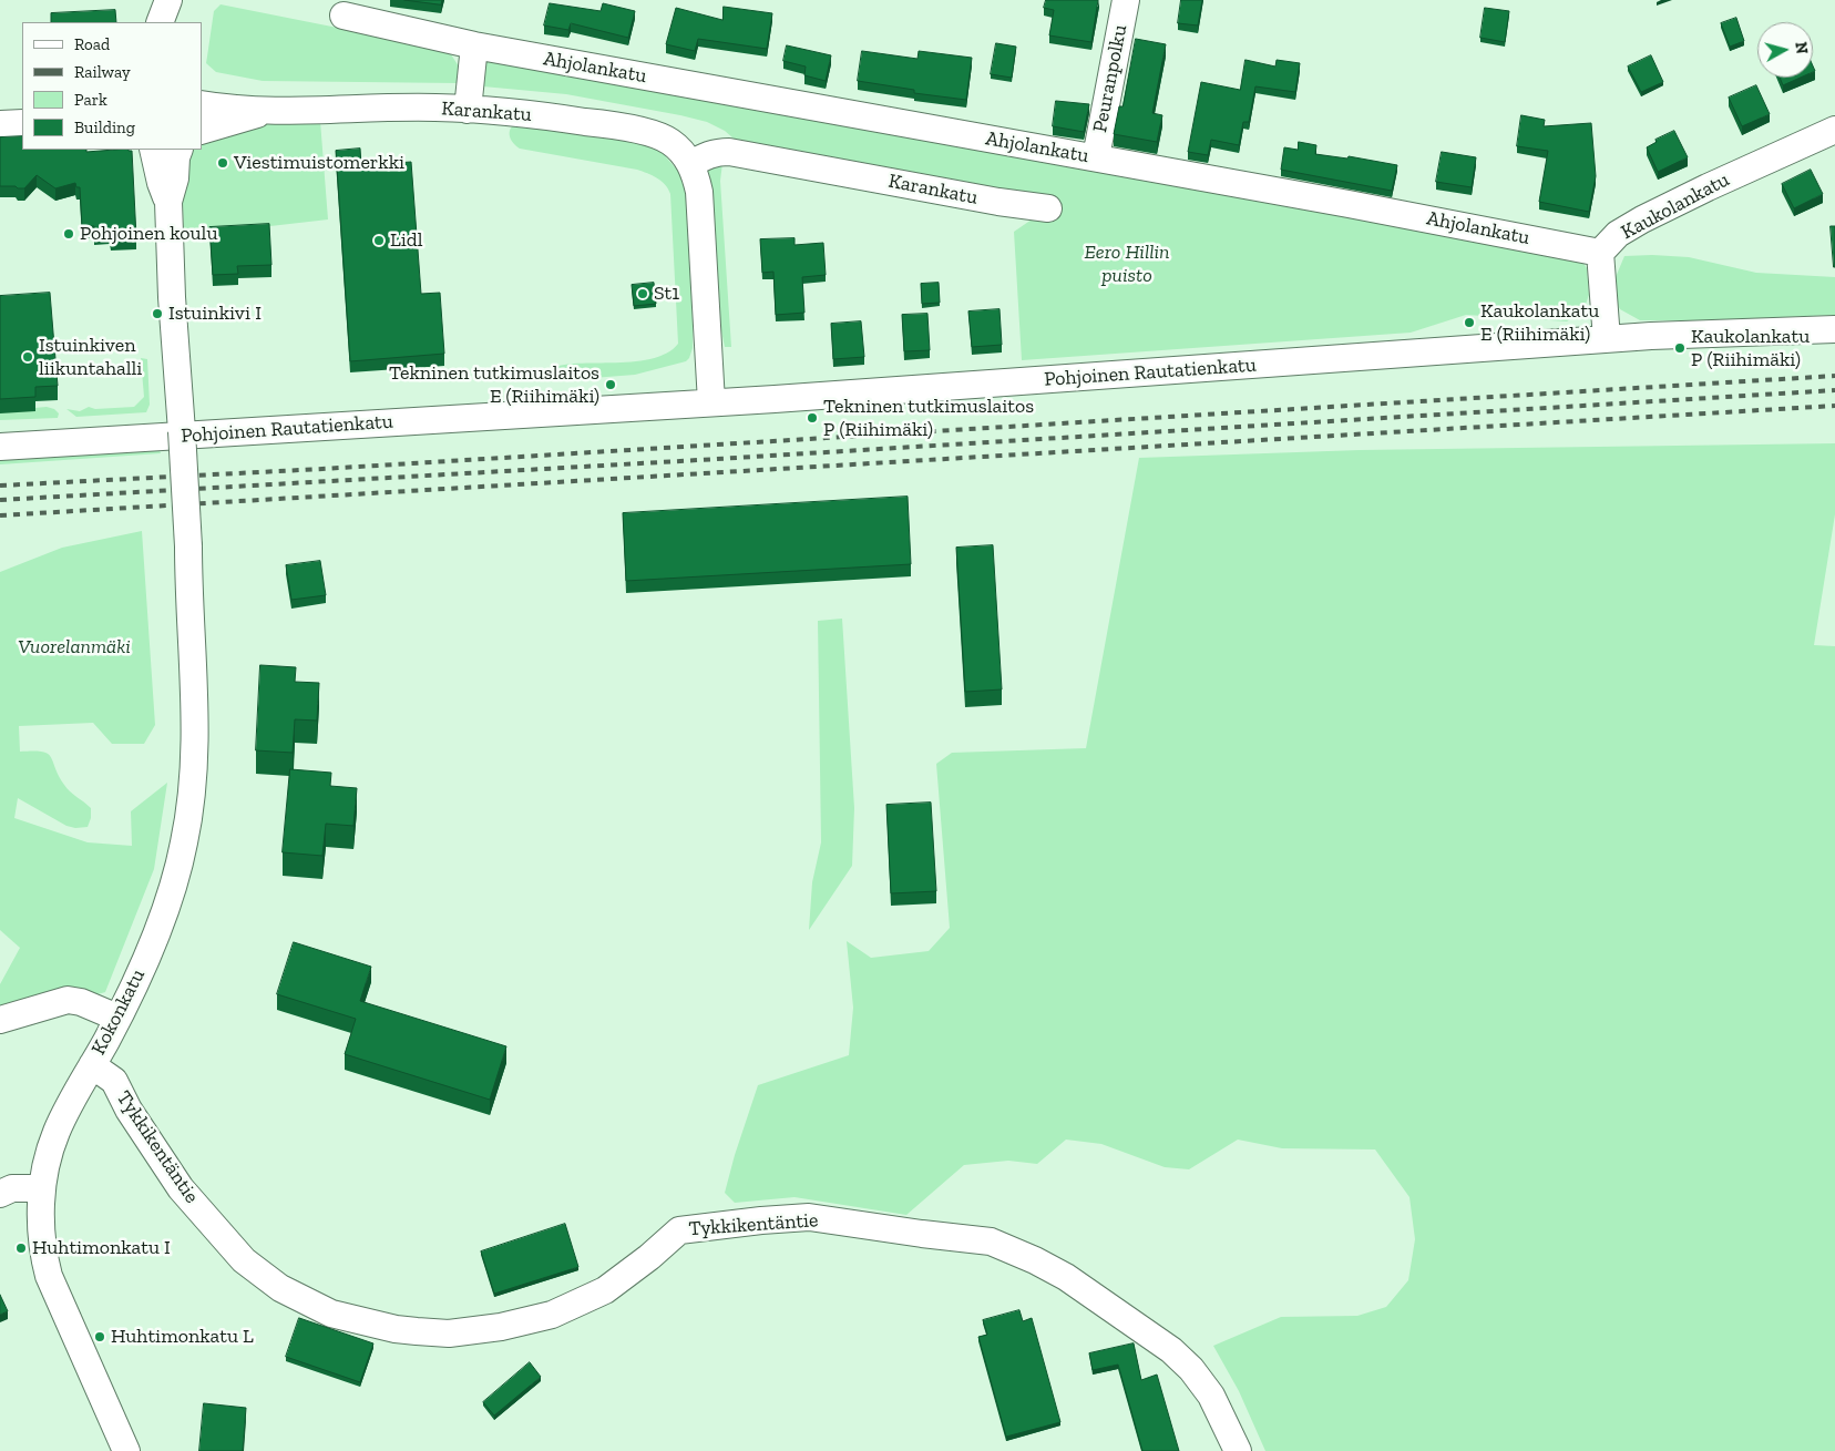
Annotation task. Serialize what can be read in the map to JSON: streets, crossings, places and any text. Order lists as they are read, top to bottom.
{
  "streets": {
    "street": [
      "Ahjolankatu",
      "Peuranpolku",
      "Karankatu",
      "Kaukolankatu",
      "Pohjoinen Rautatienkatu",
      "Kokonkatu",
      "Tykkikentäntie"
    ]
  },
  "crossings": [
    ["Ahjolankatu", "Peuranpolku"],
    ["Ahjolankatu", "Kaukolankatu"],
    ["Karankatu", "Pohjoinen Rautatienkatu"],
    ["Kaukolankatu", "Pohjoinen Rautatienkatu"],
    ["Kokonkatu", "Tykkikentäntie"]
  ],
  "parks": ["Eero Hillin puisto", "Vuorelanmäki"],
  "places": [
    "Viestimuistomerkki",
    "Pohjoinen koulu",
    "Lidl",
    "St1",
    "Istuinkivi I",
    "Kaukolankatu E (Riihimäki)",
    "Kaukolankatu P (Riihimäki)",
    "Istuinkiven liikuntahalli",
    "Tekninen tutkimuslaitos E (Riihimäki)",
    "Tekninen tutkimuslaitos P (Riihimäki)",
    "Huhtimonkatu I",
    "Huhtimonkatu L"
  ],
  "legend": [
    "Road",
    "Railway",
    "Park",
    "Building"
  ],
  "north": "right"
}
